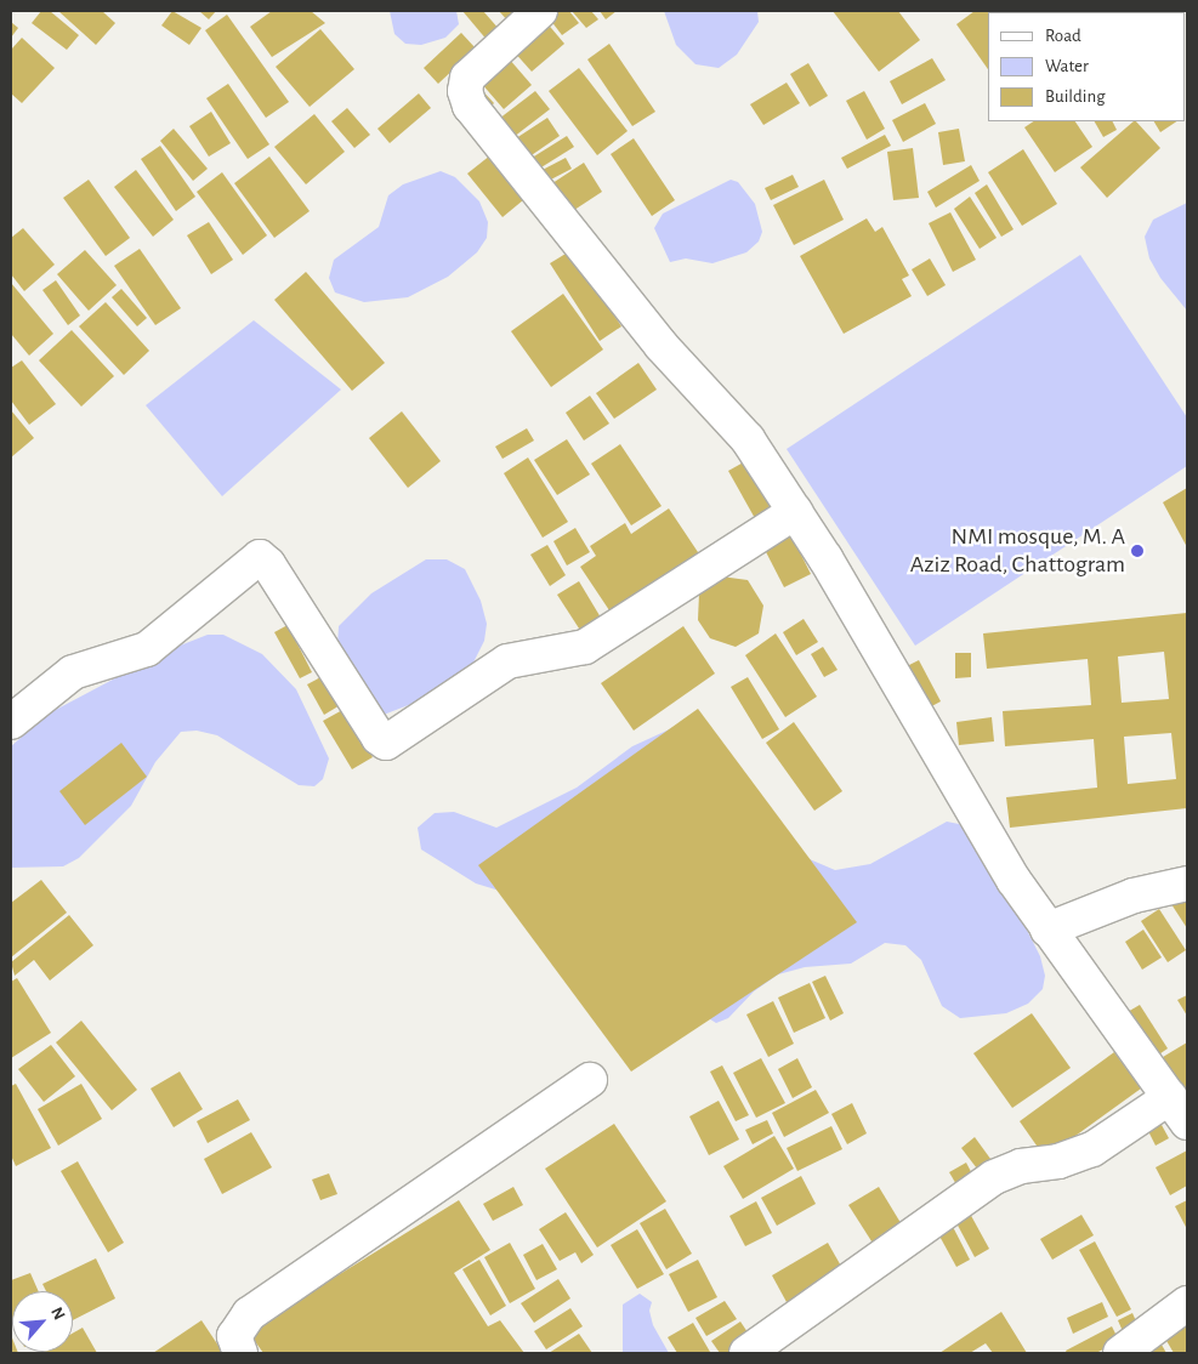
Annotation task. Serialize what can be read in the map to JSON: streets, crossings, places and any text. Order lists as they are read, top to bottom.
{
  "places": ["NMI mosque, M. A Aziz Road, Chattogram"],
  "legend": ["Road", "Water", "Building"],
  "north": "top right"
}
